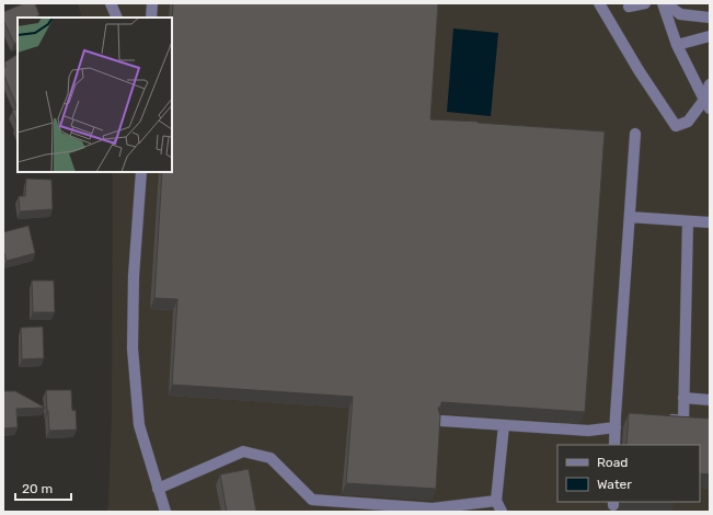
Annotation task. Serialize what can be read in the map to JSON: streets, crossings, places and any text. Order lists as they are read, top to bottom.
{
  "legend": ["Road", "Water"],
  "scale_bar": "20 m"
}
